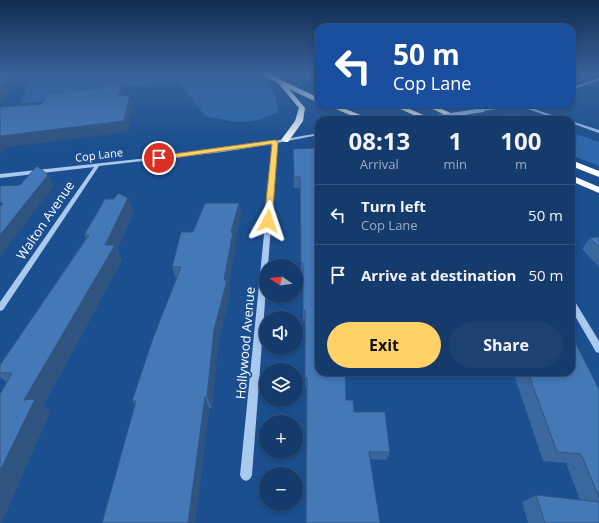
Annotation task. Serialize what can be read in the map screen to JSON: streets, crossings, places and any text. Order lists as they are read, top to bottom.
{
  "streets": {
    "street": ["Cop Lane", "Walton Avenue", "Hollywood Avenue"]
  },
  "crossings": [
    ["Cop Lane", "Walton Avenue"],
    ["Cop Lane", "Hollywood Avenue"]
  ],
  "north": "left",
  "page": {
    "turn": ["50 m", "Cop Lane"],
    "eta": [
      "08:13",
      "Arrival",
      "1",
      "min",
      "100",
      "m"
    ],
    "list": [
      {
        "name": "Turn left",
        "note": "Cop Lane",
        "value": "50 m"
      },
      {
        "name": "Arrive at destination",
        "value": "50 m"
      }
    ],
    "map_buttons": ["+", "−"],
    "buttons": ["Exit", "Share"]
  }
}
